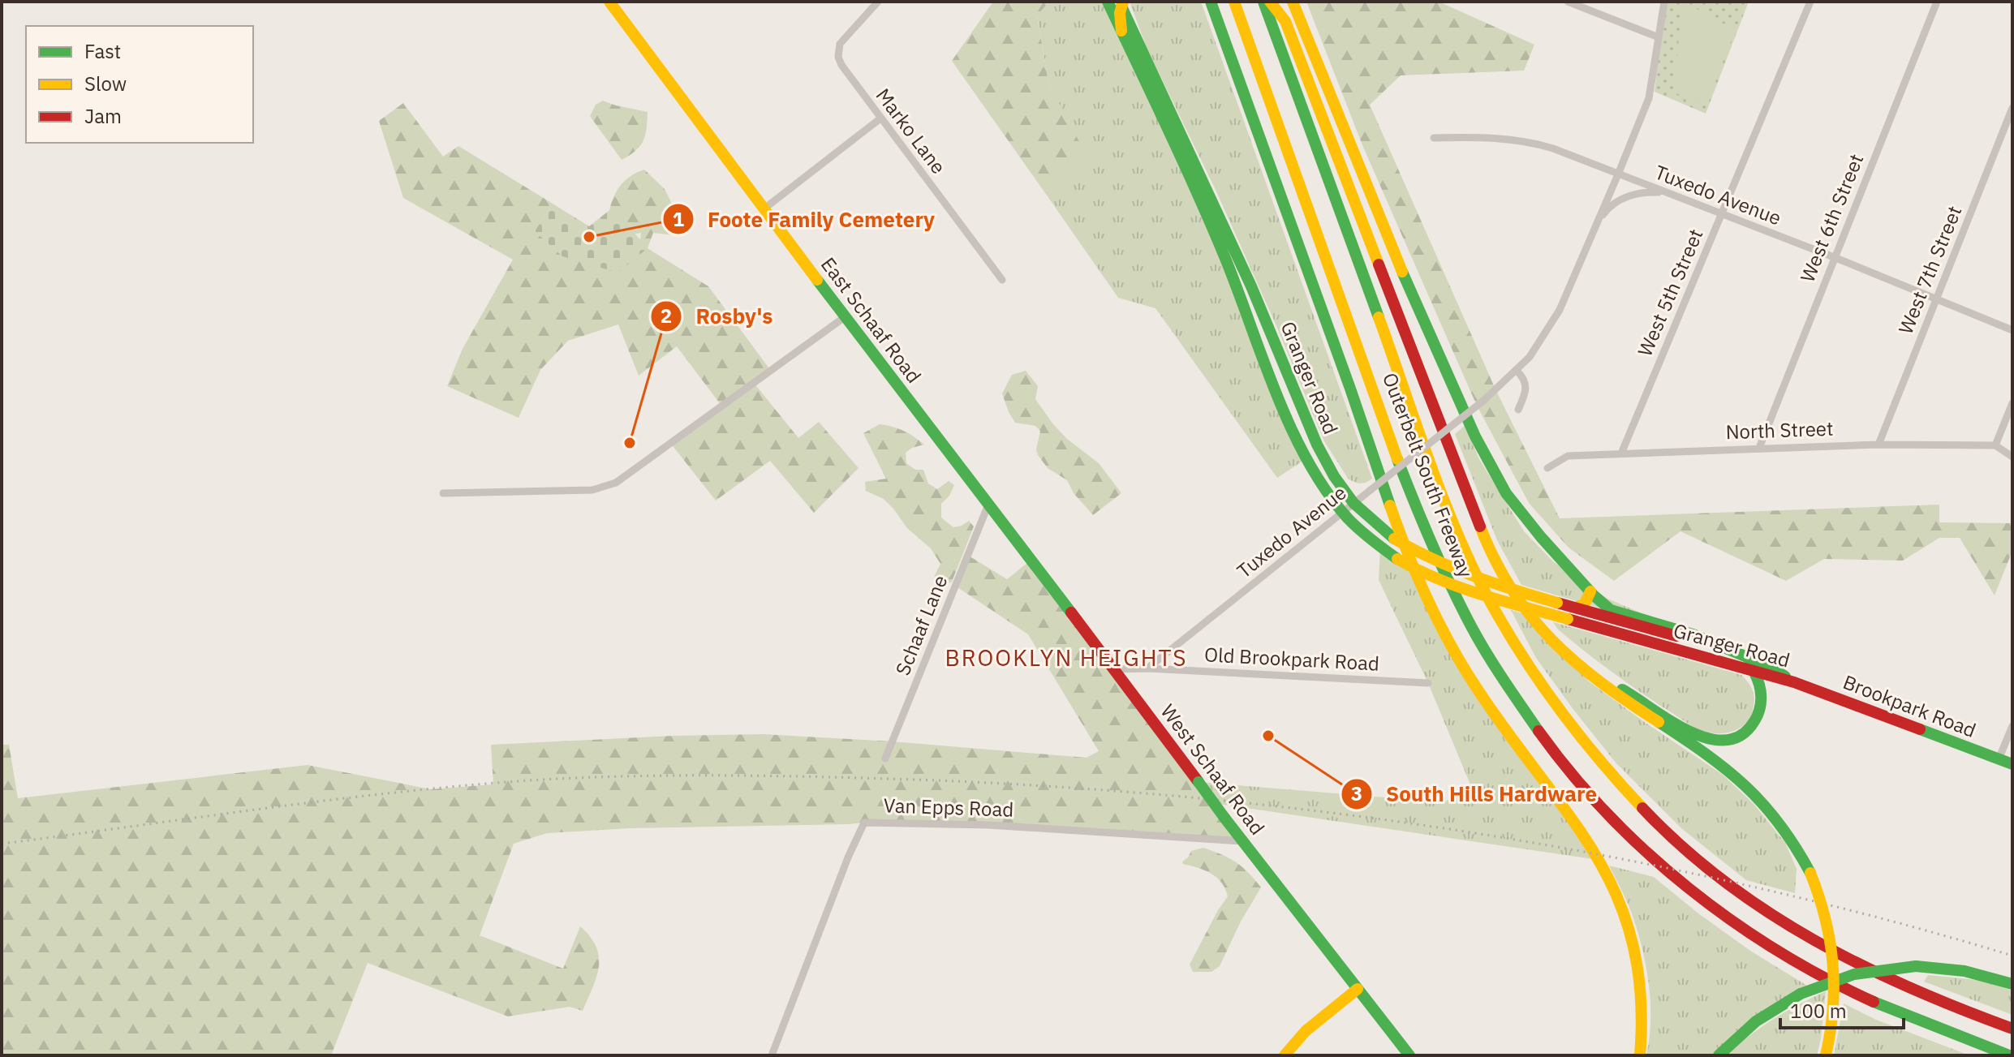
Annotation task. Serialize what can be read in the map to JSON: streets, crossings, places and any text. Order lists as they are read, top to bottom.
{
  "streets": {
    "main road": [
      "East Schaaf Road",
      "Granger Road",
      "Outerbelt South Freeway",
      "Brookpark Road",
      "West Schaaf Road"
    ],
    "street": [
      "Marko Lane",
      "Tuxedo Avenue",
      "West 6th Street",
      "West 7th Street",
      "West 5th Street",
      "North Street",
      "Schaaf Lane",
      "Old Brookpark Road",
      "Van Epps Road"
    ]
  },
  "crossings": [
    ["Tuxedo Avenue", "West 6th Street"],
    ["Tuxedo Avenue", "West 7th Street"],
    ["Tuxedo Avenue", "West 5th Street"],
    ["Tuxedo Avenue", "Granger Road"],
    ["Tuxedo Avenue", "Old Brookpark Road"],
    ["West 6th Street", "North Street"],
    ["West 7th Street", "North Street"],
    ["West 5th Street", "North Street"],
    ["East Schaaf Road", "Schaaf Lane"],
    ["East Schaaf Road", "West Schaaf Road"],
    ["Granger Road", "Brookpark Road"],
    ["Schaaf Lane", "West Schaaf Road"],
    ["Old Brookpark Road", "West Schaaf Road"],
    ["West Schaaf Road", "Van Epps Road"]
  ],
  "districts": ["BROOKLYN HEIGHTS"],
  "places": ["Foote Family Cemetery", "Rosby's", "South Hills Hardware"],
  "legend": ["Fast", "Slow", "Jam"],
  "scale_bar": "100 m"
}
